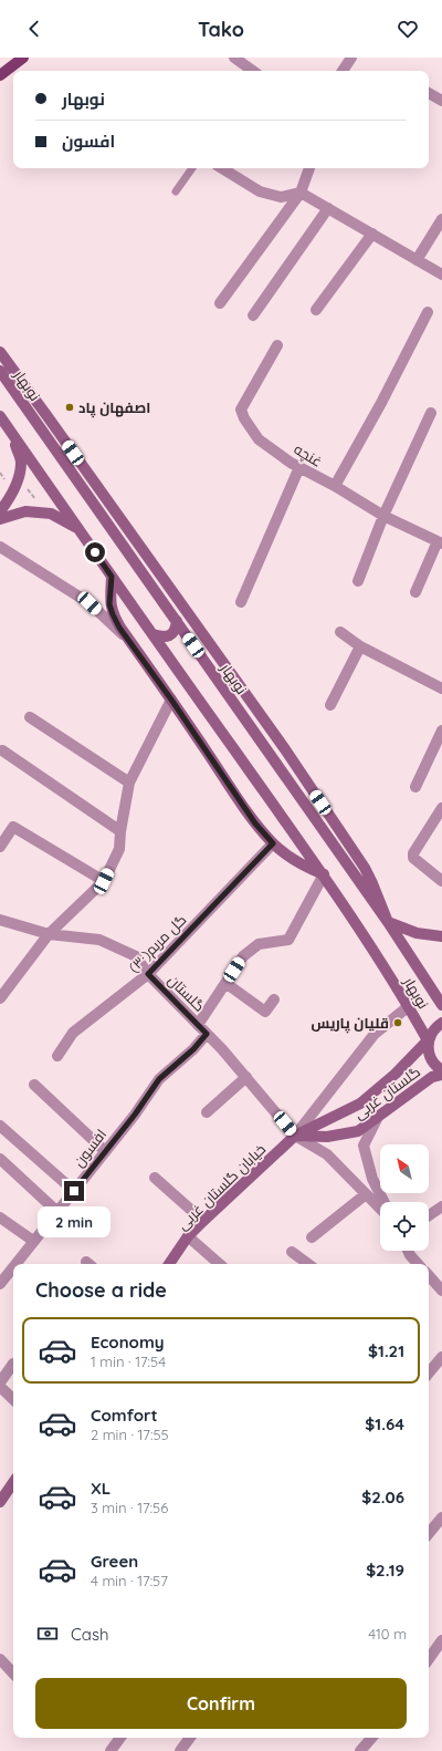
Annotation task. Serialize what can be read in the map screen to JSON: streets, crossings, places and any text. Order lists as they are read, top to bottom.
{
  "streets": {
    "main road": ["نوبهار", "گلستان غربی", "خیابان گلستان غربی"],
    "street": [
      "غنچه",
      "گل مریم(۳۰)",
      "گلستان",
      "افسون"
    ]
  },
  "crossings": [
    ["نوبهار", "خیابان گلستان غربی"],
    ["گل مریم(۳۰)", "گلستان"],
    ["گلستان", "گلستان غربی"],
    ["گلستان", "افسون"],
    ["گلستان", "خیابان گلستان غربی"],
    ["گلستان غربی", "خیابان گلستان غربی"]
  ],
  "places": ["اصفهان پاد", "قلیان پاریس"],
  "north": "top left",
  "page": {
    "header": "Tako",
    "banner": ["نوبهار", "افسون"],
    "bubble": "2 min",
    "heading": "Choose a ride",
    "list": [
      {
        "name": "Economy",
        "note": "1 min · 17:54",
        "value": "$1.21"
      },
      {
        "name": "Comfort",
        "note": "2 min · 17:55",
        "value": "$1.64"
      },
      {
        "name": "XL",
        "note": "3 min · 17:56",
        "value": "$2.06"
      },
      {
        "name": "Green",
        "note": "4 min · 17:57",
        "value": "$2.19"
      }
    ],
    "pay": ["Cash", "410 m"],
    "buttons": "Confirm"
  }
}
